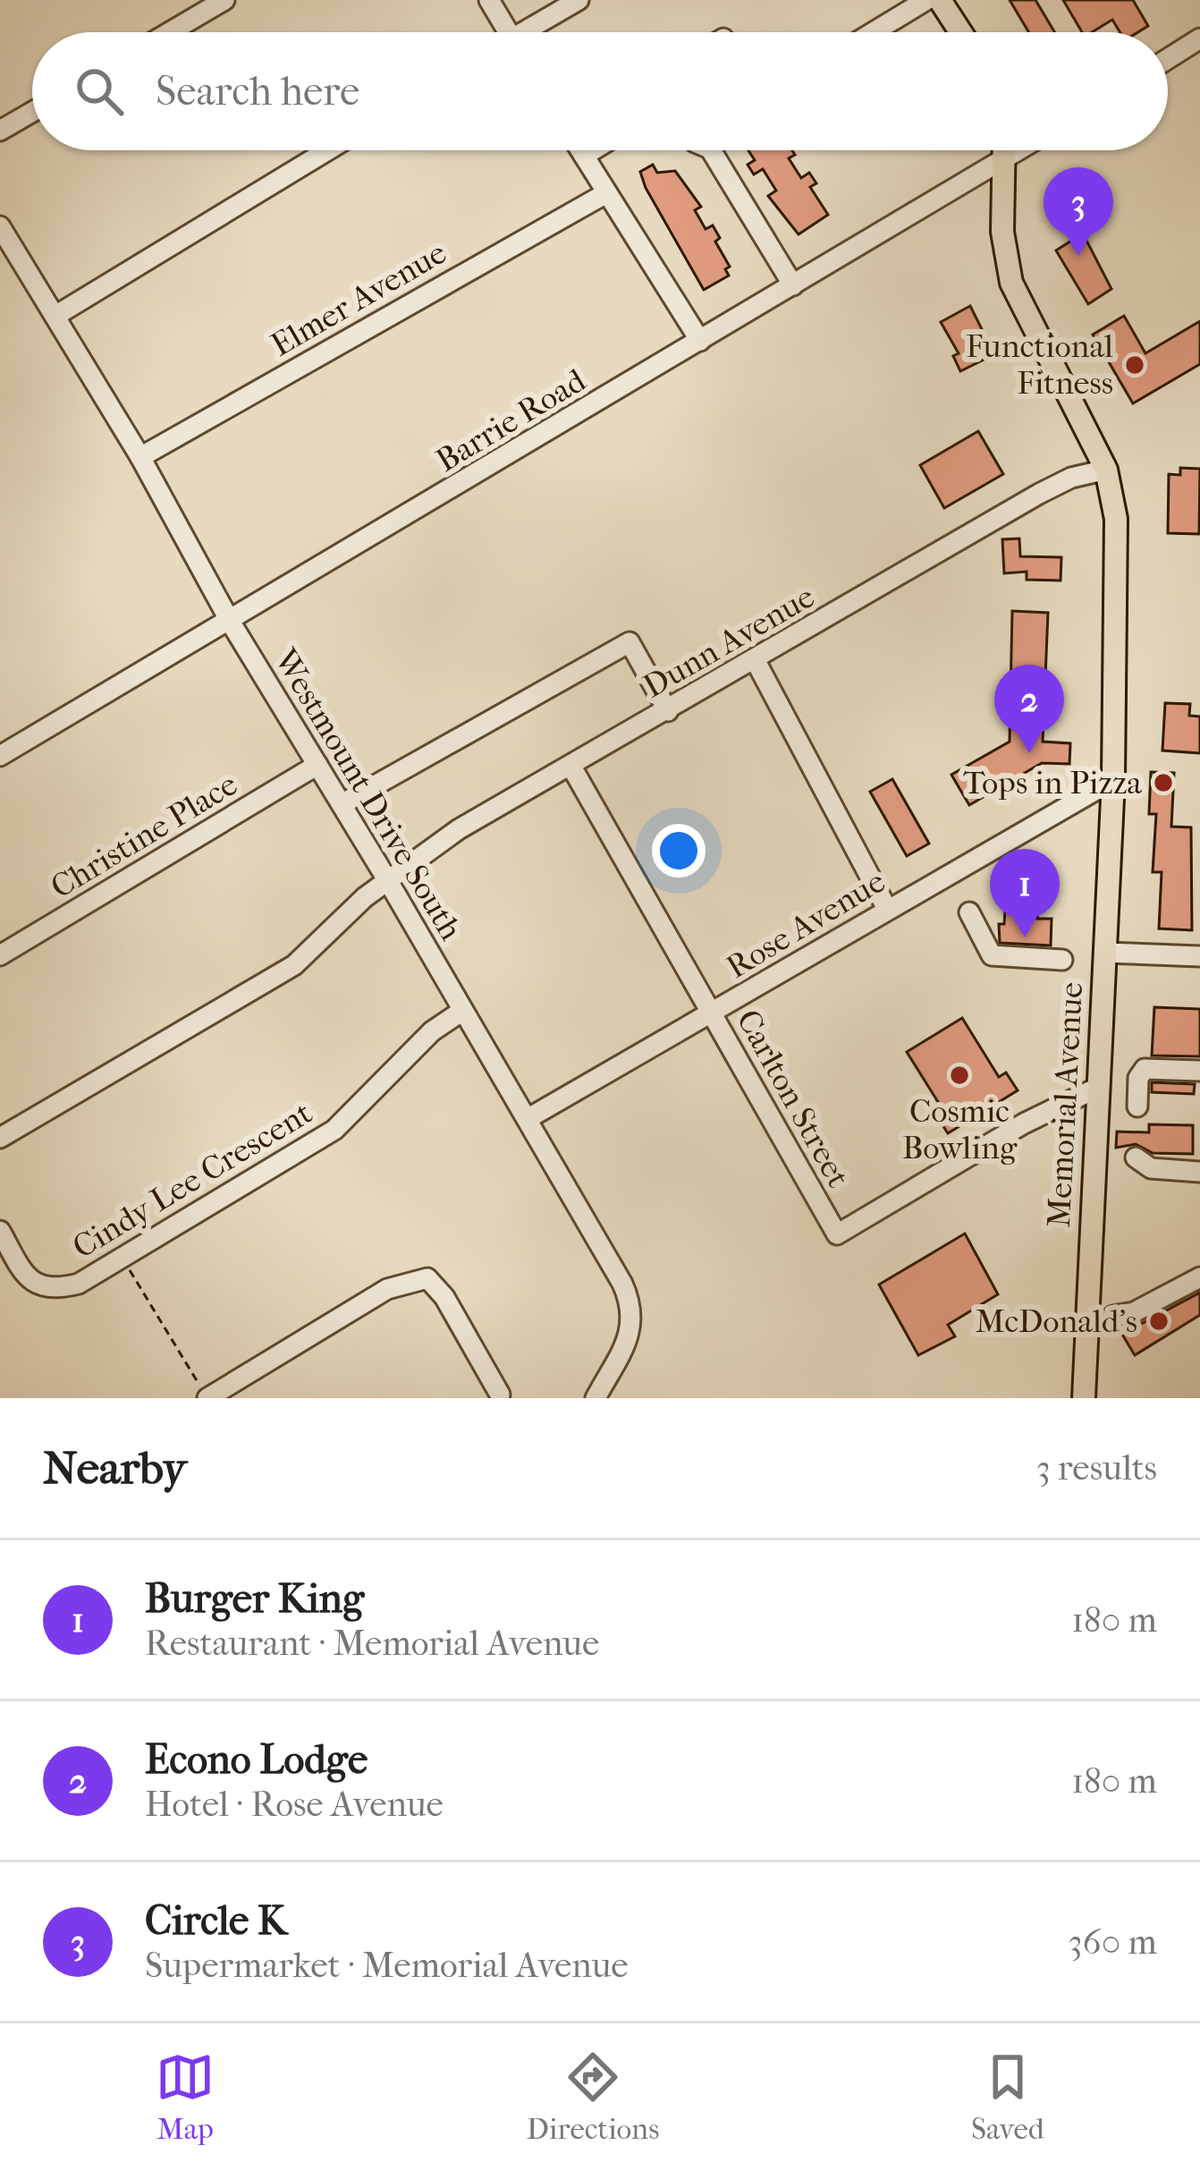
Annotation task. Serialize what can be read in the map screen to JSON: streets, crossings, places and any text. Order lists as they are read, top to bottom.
{
  "streets": {
    "main road": ["Memorial Avenue"],
    "street": [
      "Elmer Avenue",
      "Barrie Road",
      "Dunn Avenue",
      "Westmount Drive South",
      "Christine Place",
      "Rose Avenue",
      "Carlton Street",
      "Cindy Lee Crescent"
    ]
  },
  "crossings": [
    ["Elmer Avenue", "Westmount Drive South"],
    ["Barrie Road", "Westmount Drive South"],
    ["Barrie Road", "Memorial Avenue"],
    ["Dunn Avenue", "Westmount Drive South"],
    ["Dunn Avenue", "Carlton Street"],
    ["Dunn Avenue", "Memorial Avenue"],
    ["Westmount Drive South", "Christine Place"],
    ["Westmount Drive South", "Rose Avenue"],
    ["Westmount Drive South", "Cindy Lee Crescent"],
    ["Rose Avenue", "Carlton Street"],
    ["Rose Avenue", "Memorial Avenue"],
    ["Carlton Street", "Memorial Avenue"]
  ],
  "places": [
    "Functional Fitness",
    "Tops in Pizza",
    "Cosmic Bowling",
    "McDonald's"
  ],
  "page": {
    "search": "Search here",
    "pins": ["3", "2", "1"],
    "heading": ["Nearby", "3 results"],
    "list": [
      {
        "mark": "1",
        "name": "Burger King",
        "note": "Restaurant · Memorial Avenue",
        "value": "180 m"
      },
      {
        "mark": "2",
        "name": "Econo Lodge",
        "note": "Hotel · Rose Avenue",
        "value": "180 m"
      },
      {
        "mark": "3",
        "name": "Circle K",
        "note": "Supermarket · Memorial Avenue",
        "value": "360 m"
      }
    ],
    "nav": ["Map", "Directions", "Saved"]
  }
}
